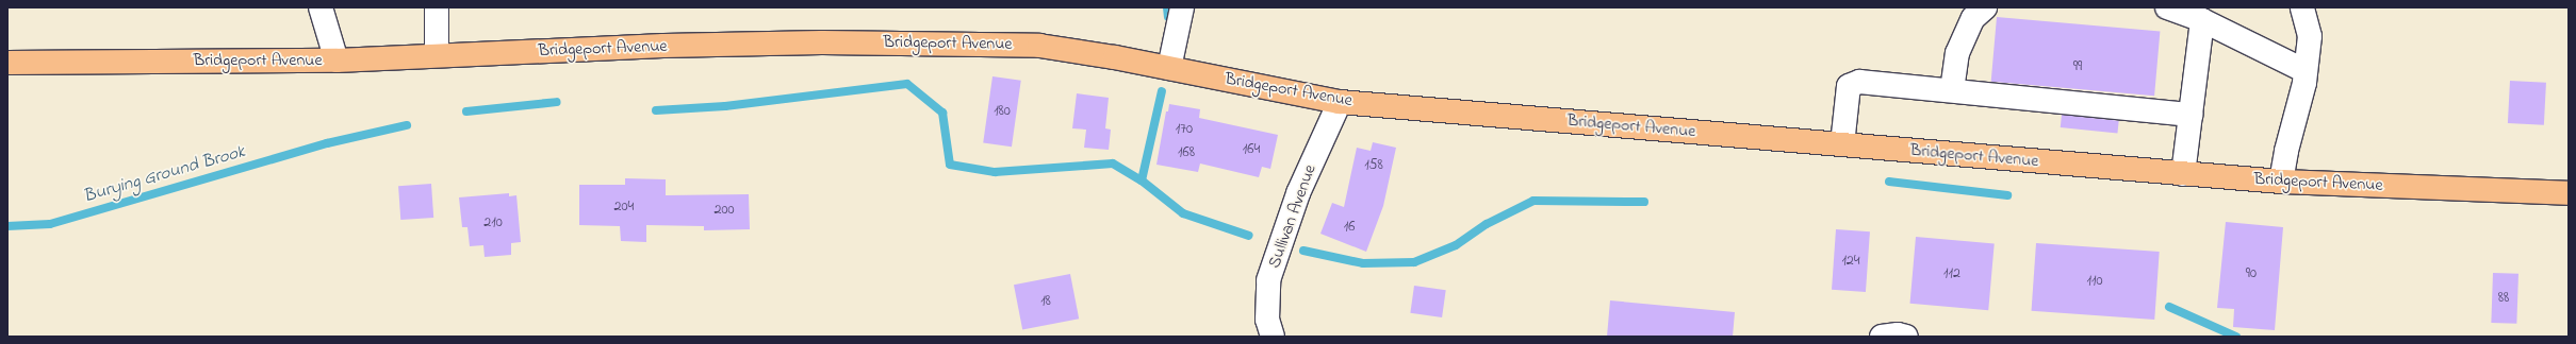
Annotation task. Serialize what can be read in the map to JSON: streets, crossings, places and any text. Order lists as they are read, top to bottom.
{
  "streets": {
    "main road": ["Bridgeport Avenue"],
    "street": ["Sullivan Avenue"]
  },
  "crossings": [
    ["Bridgeport Avenue", "Sullivan Avenue"]
  ],
  "water": ["Burying Ground Brook"],
  "house_numbers": [
    "99",
    "180",
    "170",
    "164",
    "168",
    "158",
    "204",
    "200",
    "210",
    "16",
    "124",
    "112",
    "90",
    "110",
    "88",
    "18"
  ]
}
